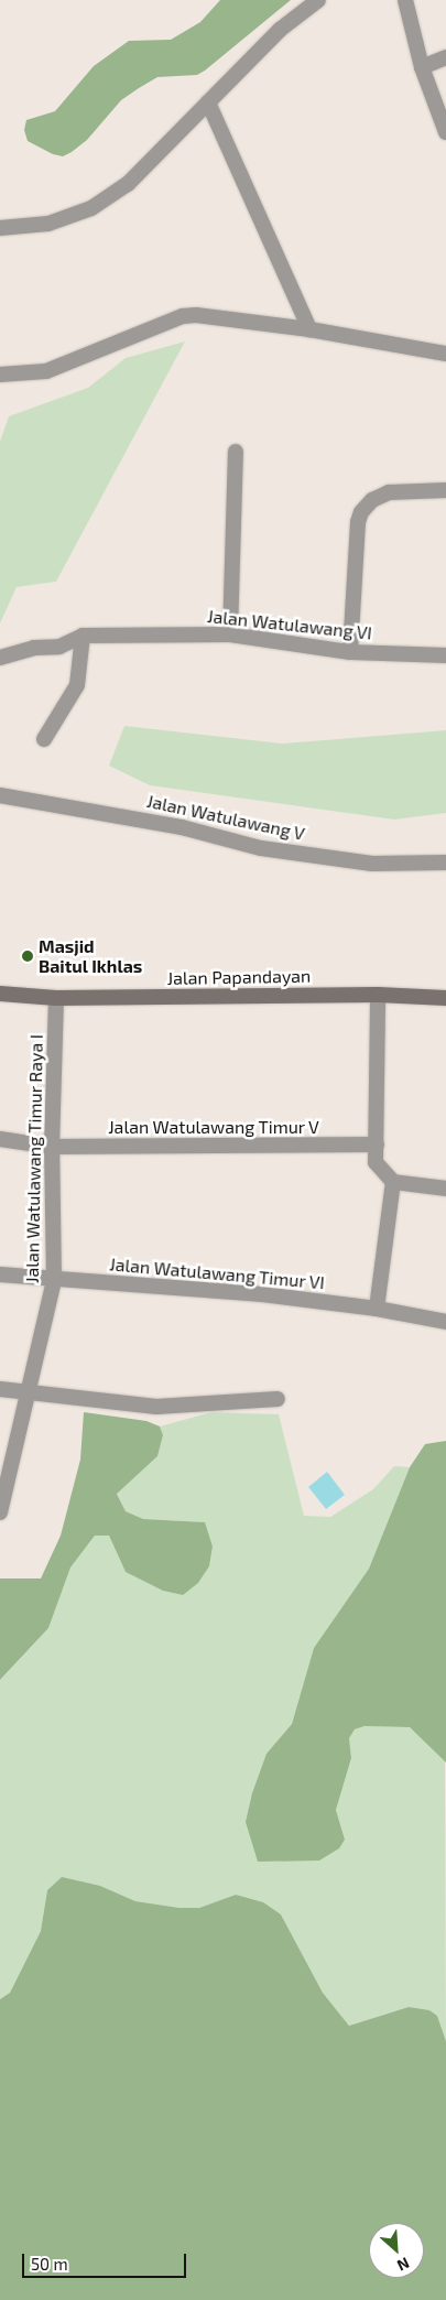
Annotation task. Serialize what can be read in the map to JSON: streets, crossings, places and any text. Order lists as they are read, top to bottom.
{
  "streets": {
    "main road": ["Jalan Papandayan"],
    "street": [
      "Jalan Watulawang VI",
      "Jalan Watulawang V",
      "Jalan Watulawang Timur V",
      "Jalan Watulawang Timur Raya I",
      "Jalan Watulawang Timur VI"
    ]
  },
  "crossings": [
    ["Jalan Papandayan", "Jalan Watulawang Timur Raya I"],
    ["Jalan Watulawang Timur V", "Jalan Watulawang Timur Raya I"],
    ["Jalan Watulawang Timur Raya I", "Jalan Watulawang Timur VI"]
  ],
  "places": ["Masjid Baitul Ikhlas"],
  "scale_bar": "50 m",
  "north": "bottom right"
}
